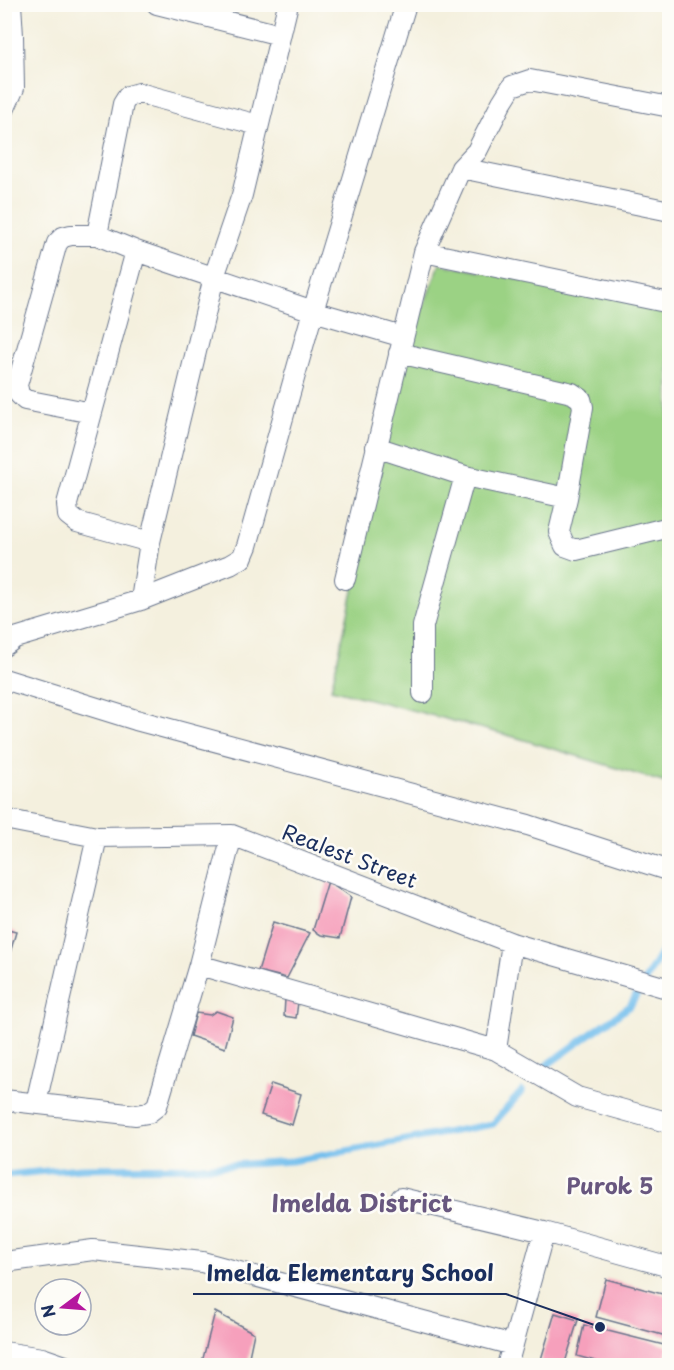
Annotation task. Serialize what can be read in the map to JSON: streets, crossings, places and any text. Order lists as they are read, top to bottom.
{
  "streets": {
    "street": ["Realest Street"]
  },
  "districts": ["Purok 5", "Imelda District"],
  "places": ["Imelda Elementary School"],
  "north": "left"
}
